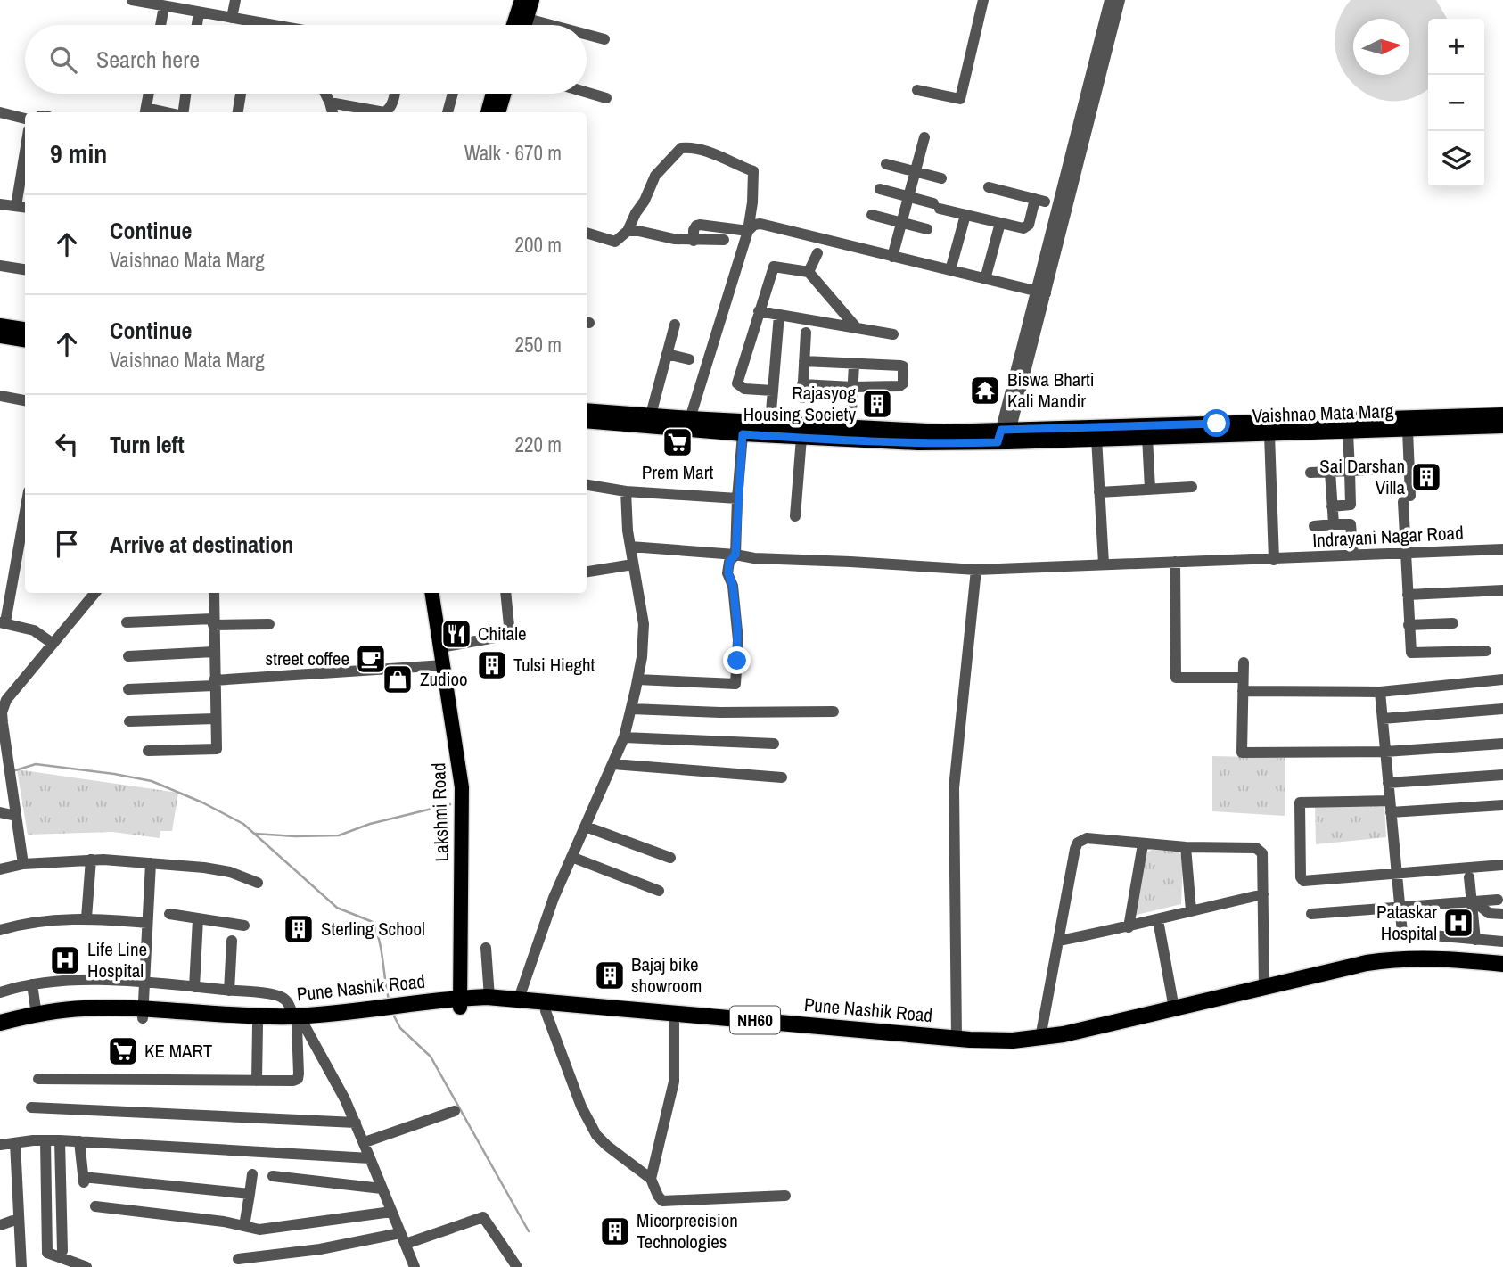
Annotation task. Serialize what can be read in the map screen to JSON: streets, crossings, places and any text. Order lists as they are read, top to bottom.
{
  "streets": {
    "highway": ["Pune Nashik Road", "NH60"],
    "main road": ["Vaishnao Mata Marg", "Lakshmi Road"],
    "street": ["Indrayani Nagar Road"]
  },
  "crossings": [
    ["Lakshmi Road", "Pune Nashik Road"]
  ],
  "places": {
    "temple": ["Biswa Bharti Kali Mandir"],
    "building": [
      "Rajasyog Housing Society",
      "Sai Darshan Villa",
      "Tulsi Hieght",
      "Sterling School",
      "Bajaj bike showroom",
      "Micorprecision Technologies"
    ],
    "supermarket": ["Prem Mart", "KE MART"],
    "restaurant": ["Chitale"],
    "cafe": ["street coffee"],
    "shop": ["Zudioo"],
    "hospital": ["Pataskar Hospital", "Life Line Hospital"]
  },
  "north": "right",
  "page": {
    "map_buttons": ["+", "−"],
    "search": "Search here",
    "heading": ["9 min", "Walk · 670 m"],
    "list": [
      ["Continue", "Vaishnao Mata Marg", "200 m"],
      ["Continue", "Vaishnao Mata Marg", "250 m"],
      ["Turn left", "220 m"],
      "Arrive at destination"
    ]
  }
}
